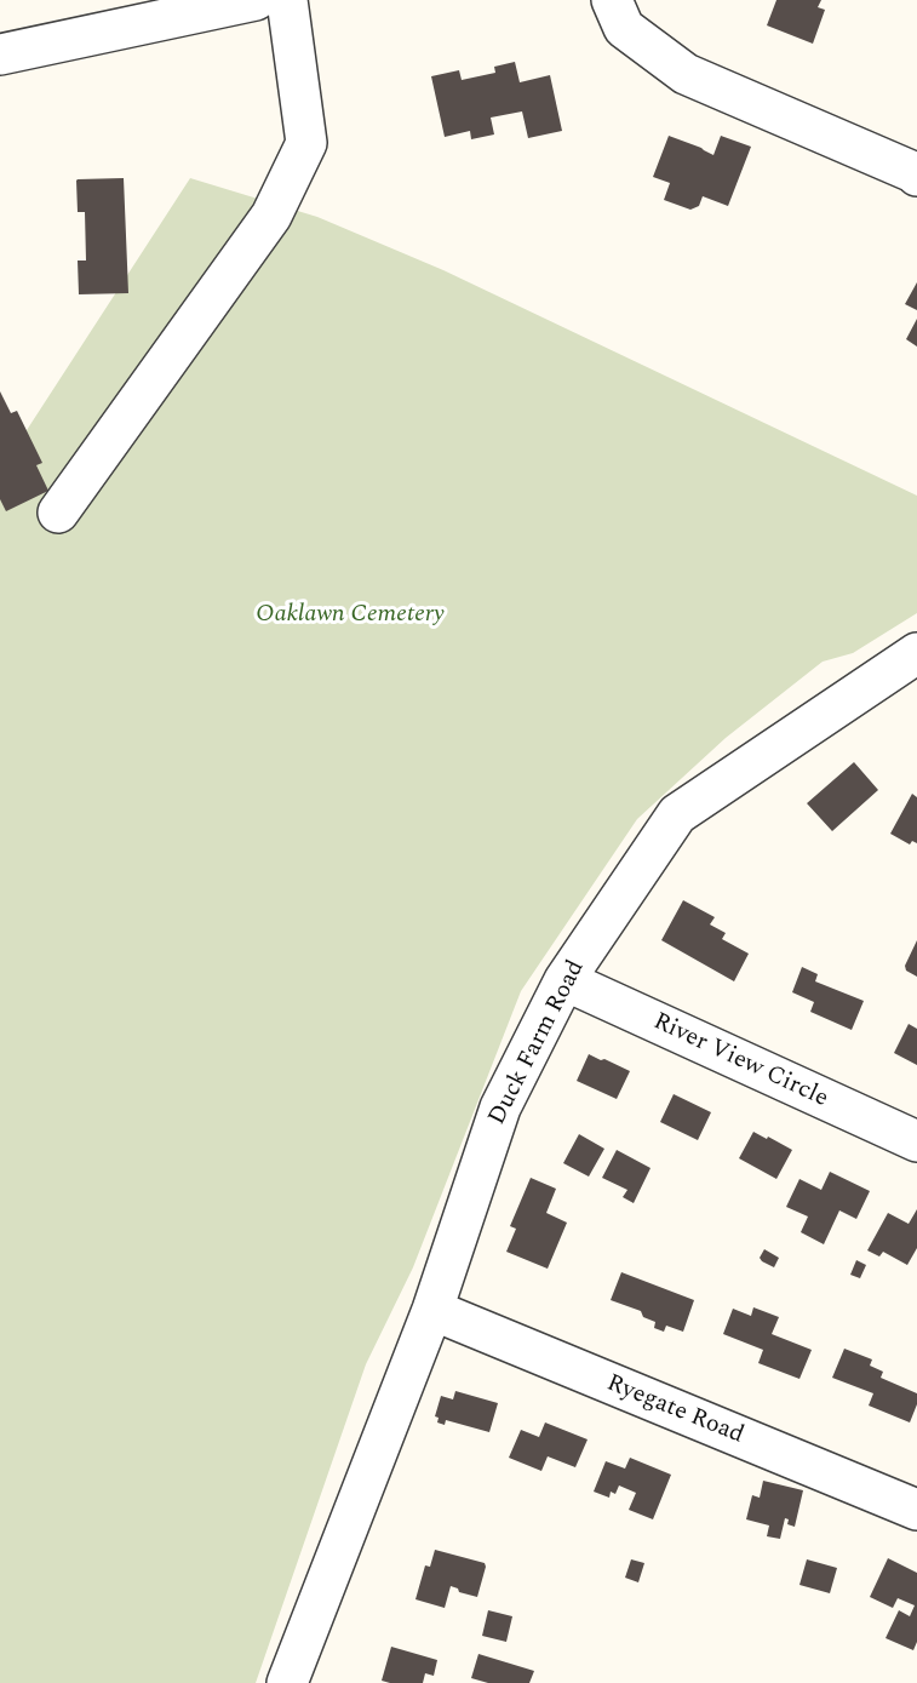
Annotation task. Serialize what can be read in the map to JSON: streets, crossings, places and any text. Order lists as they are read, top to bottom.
{
  "streets": {
    "street": ["Duck Farm Road", "River View Circle", "Ryegate Road"]
  },
  "crossings": [
    ["Duck Farm Road", "River View Circle"],
    ["Duck Farm Road", "Ryegate Road"]
  ],
  "parks": ["Oaklawn Cemetery"]
}
